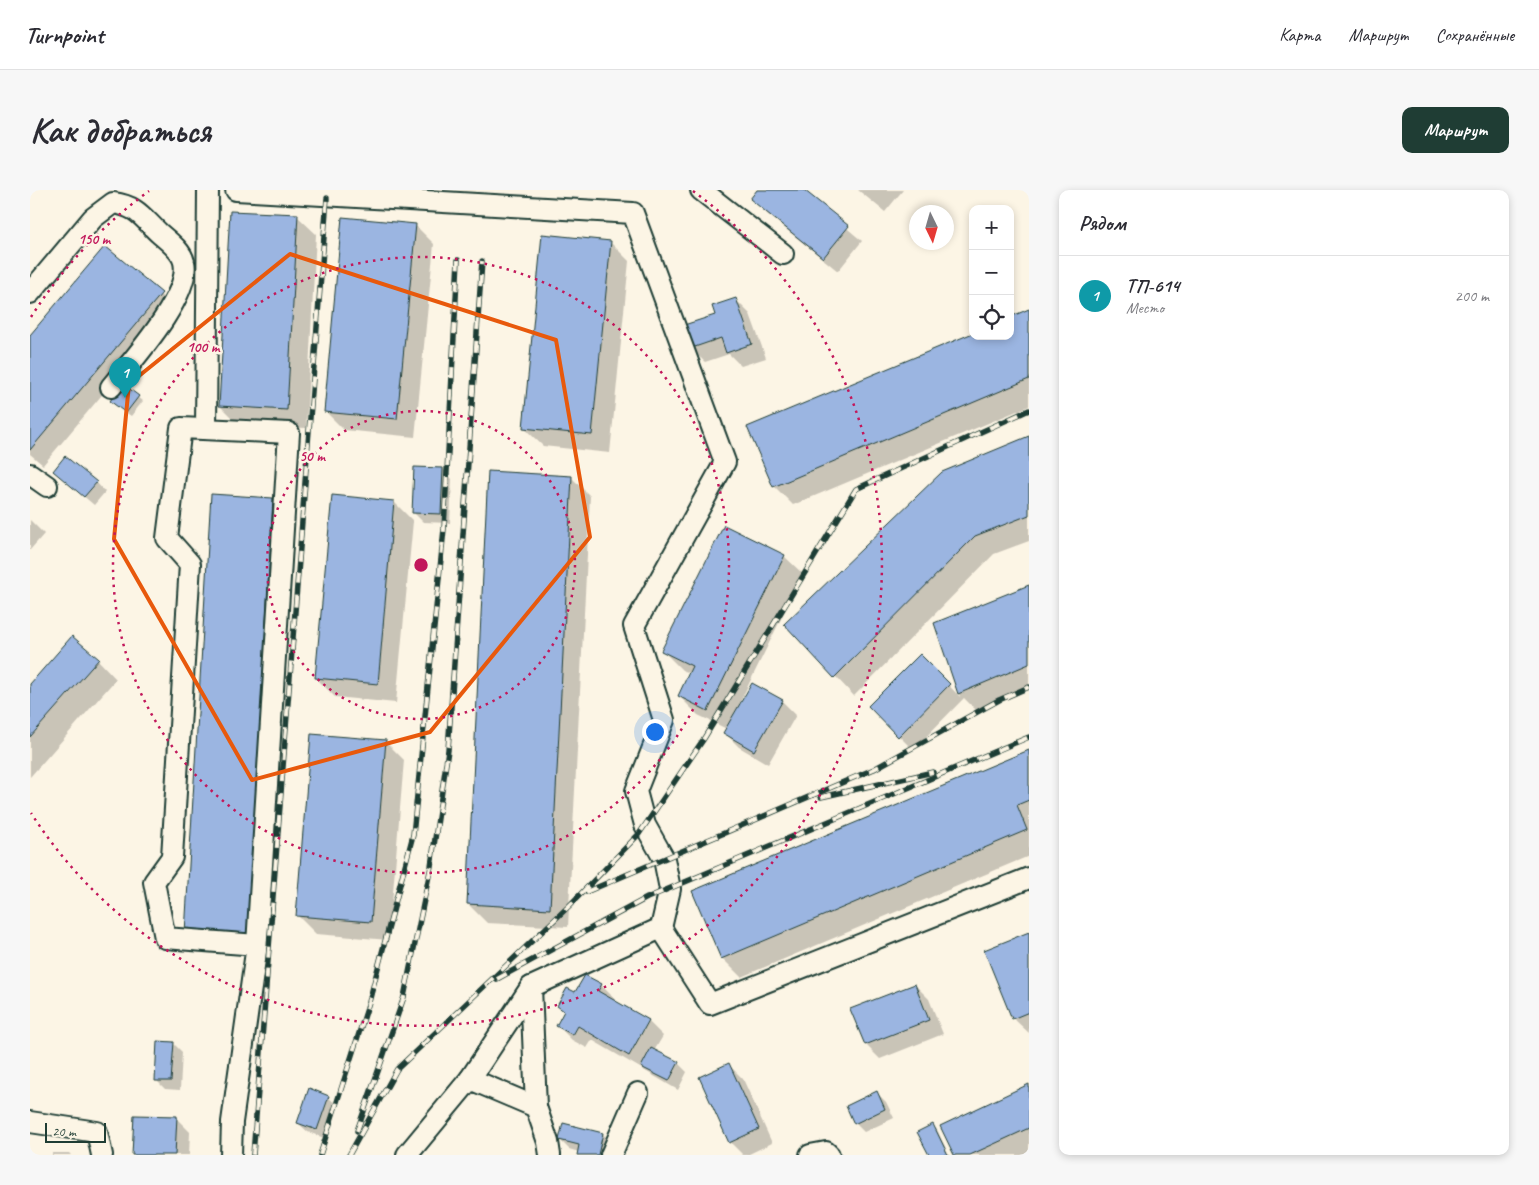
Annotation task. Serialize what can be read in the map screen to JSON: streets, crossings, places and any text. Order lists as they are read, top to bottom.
{
  "scale_bar": "20 m",
  "north": "bottom",
  "page": {
    "header": "Turnpoint",
    "nav": ["Карта", "Маршрут", "Сохранённые"],
    "buttons": "Маршрут",
    "title": "Как добраться",
    "heading": "Рядом",
    "map_buttons": ["+", "−"],
    "list": [
      {
        "mark": "1",
        "name": "ТП-614",
        "note": "Место",
        "value": "200 m"
      }
    ],
    "pins": "1",
    "scale": "20 m"
  },
  "rings": ["150 m", "100 m", "50 m"]
}
